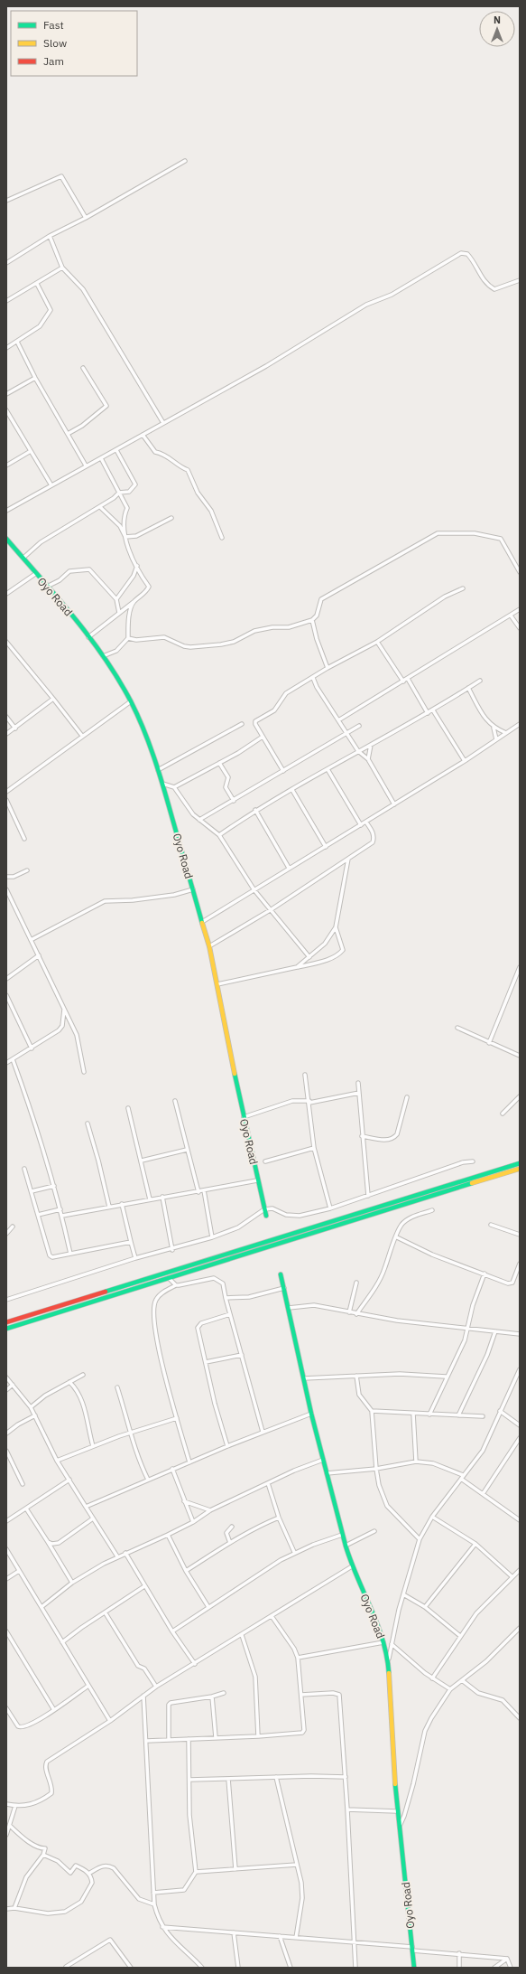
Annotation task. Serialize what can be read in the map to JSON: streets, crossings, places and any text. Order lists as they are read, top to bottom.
{
  "streets": {
    "main road": ["Oyo Road"]
  },
  "legend": ["Fast", "Slow", "Jam"],
  "north": "top"
}
